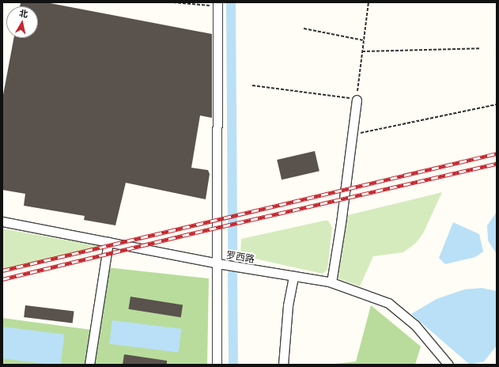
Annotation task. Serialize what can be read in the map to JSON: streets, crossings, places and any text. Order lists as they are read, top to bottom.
{
  "streets": {
    "street": ["罗西路"]
  },
  "north": "top"
}
